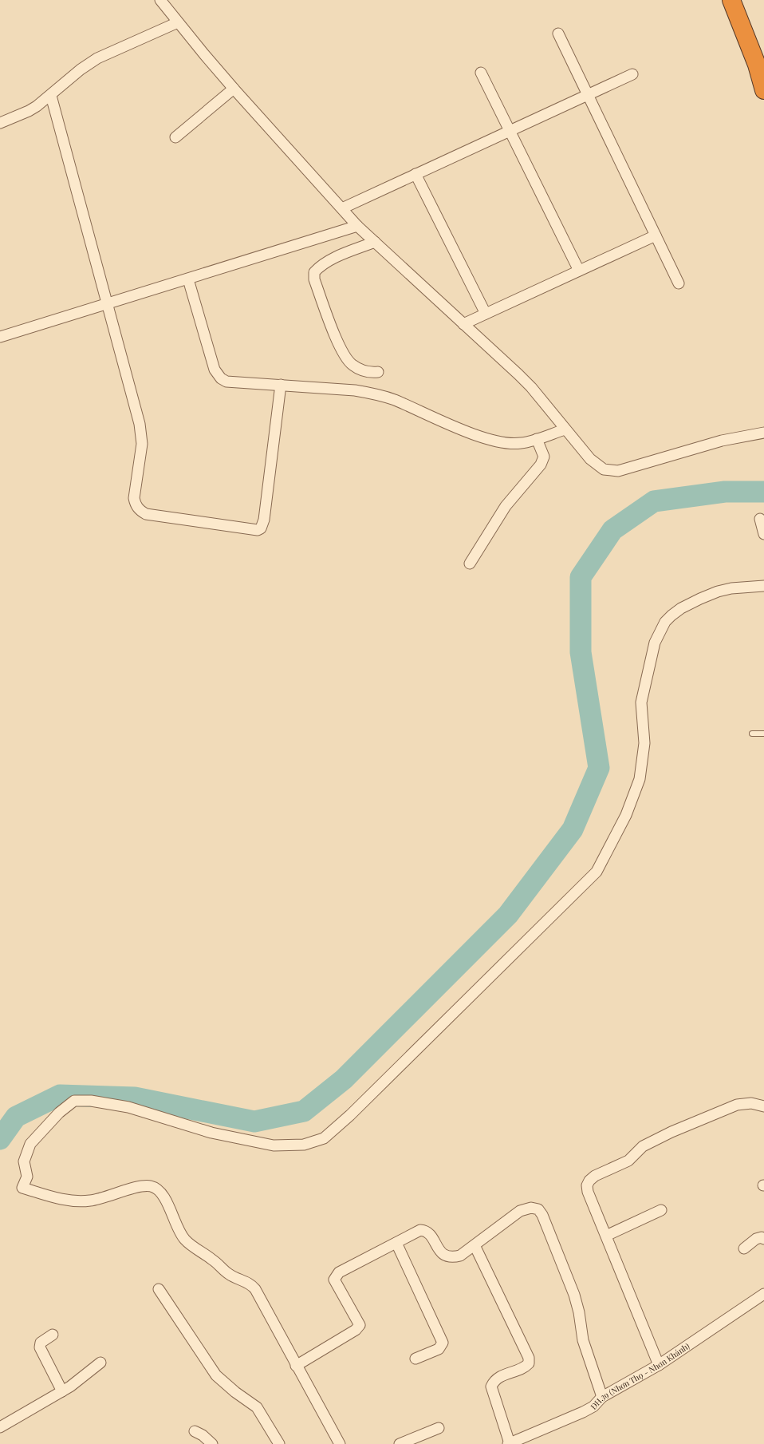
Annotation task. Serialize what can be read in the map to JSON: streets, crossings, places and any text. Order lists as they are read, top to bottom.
{
  "streets": {
    "street": ["ĐH.39 (Nhơn Thọ - Nhơn Khánh)"]
  }
}
